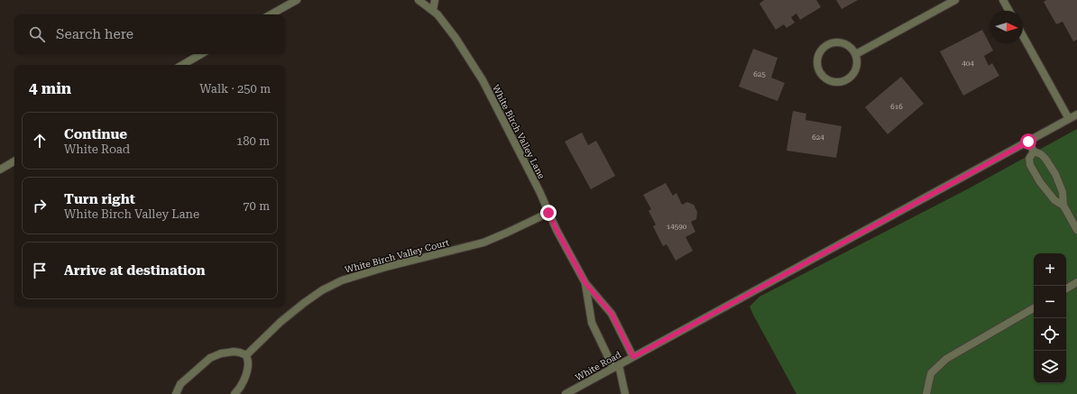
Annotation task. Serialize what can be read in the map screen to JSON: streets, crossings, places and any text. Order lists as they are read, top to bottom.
{
  "streets": {
    "street": ["White Birch Valley Lane", "White Birch Valley Court", "White Road"]
  },
  "crossings": [
    ["White Birch Valley Lane", "White Birch Valley Court"],
    ["White Birch Valley Lane", "White Road"]
  ],
  "house_numbers": [
    "404",
    "625",
    "616",
    "624",
    "14590"
  ],
  "north": "right",
  "page": {
    "search": "Search here",
    "heading": ["4 min", "Walk · 250 m"],
    "list": [
      ["Continue", "White Road", "180 m"],
      ["Turn right", "White Birch Valley Lane", "70 m"],
      "Arrive at destination"
    ],
    "map_buttons": ["+", "−"]
  }
}
